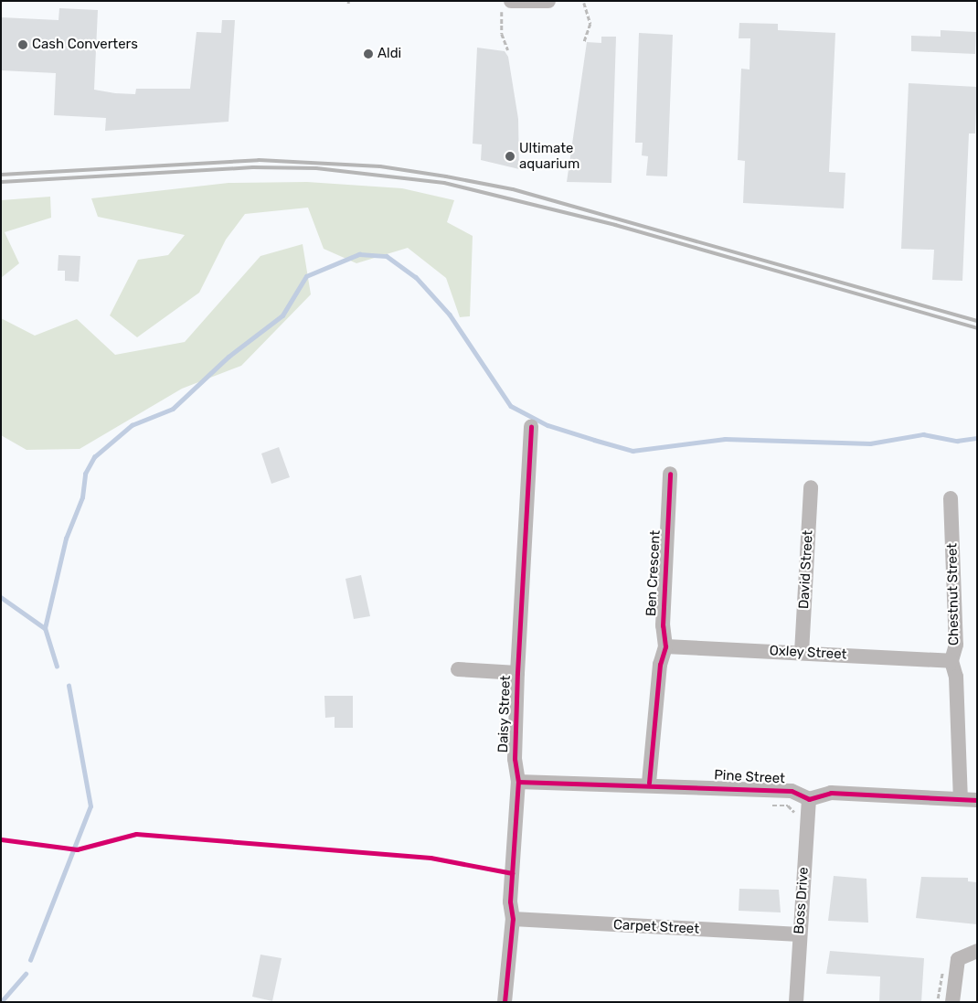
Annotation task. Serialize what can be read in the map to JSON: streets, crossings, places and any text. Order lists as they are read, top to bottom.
{
  "streets": {
    "street": [
      "David Street",
      "Ben Crescent",
      "Chestnut Street",
      "Oxley Street",
      "Daisy Street",
      "Pine Street",
      "Boss Drive",
      "Carpet Street"
    ]
  },
  "crossings": [
    ["David Street", "Oxley Street"],
    ["Ben Crescent", "Oxley Street"],
    ["Ben Crescent", "Pine Street"],
    ["Chestnut Street", "Oxley Street"],
    ["Daisy Street", "Pine Street"],
    ["Daisy Street", "Carpet Street"],
    ["Pine Street", "Boss Drive"],
    ["Boss Drive", "Carpet Street"]
  ],
  "places": ["Cash Converters", "Aldi", "Ultimate aquarium"]
}
